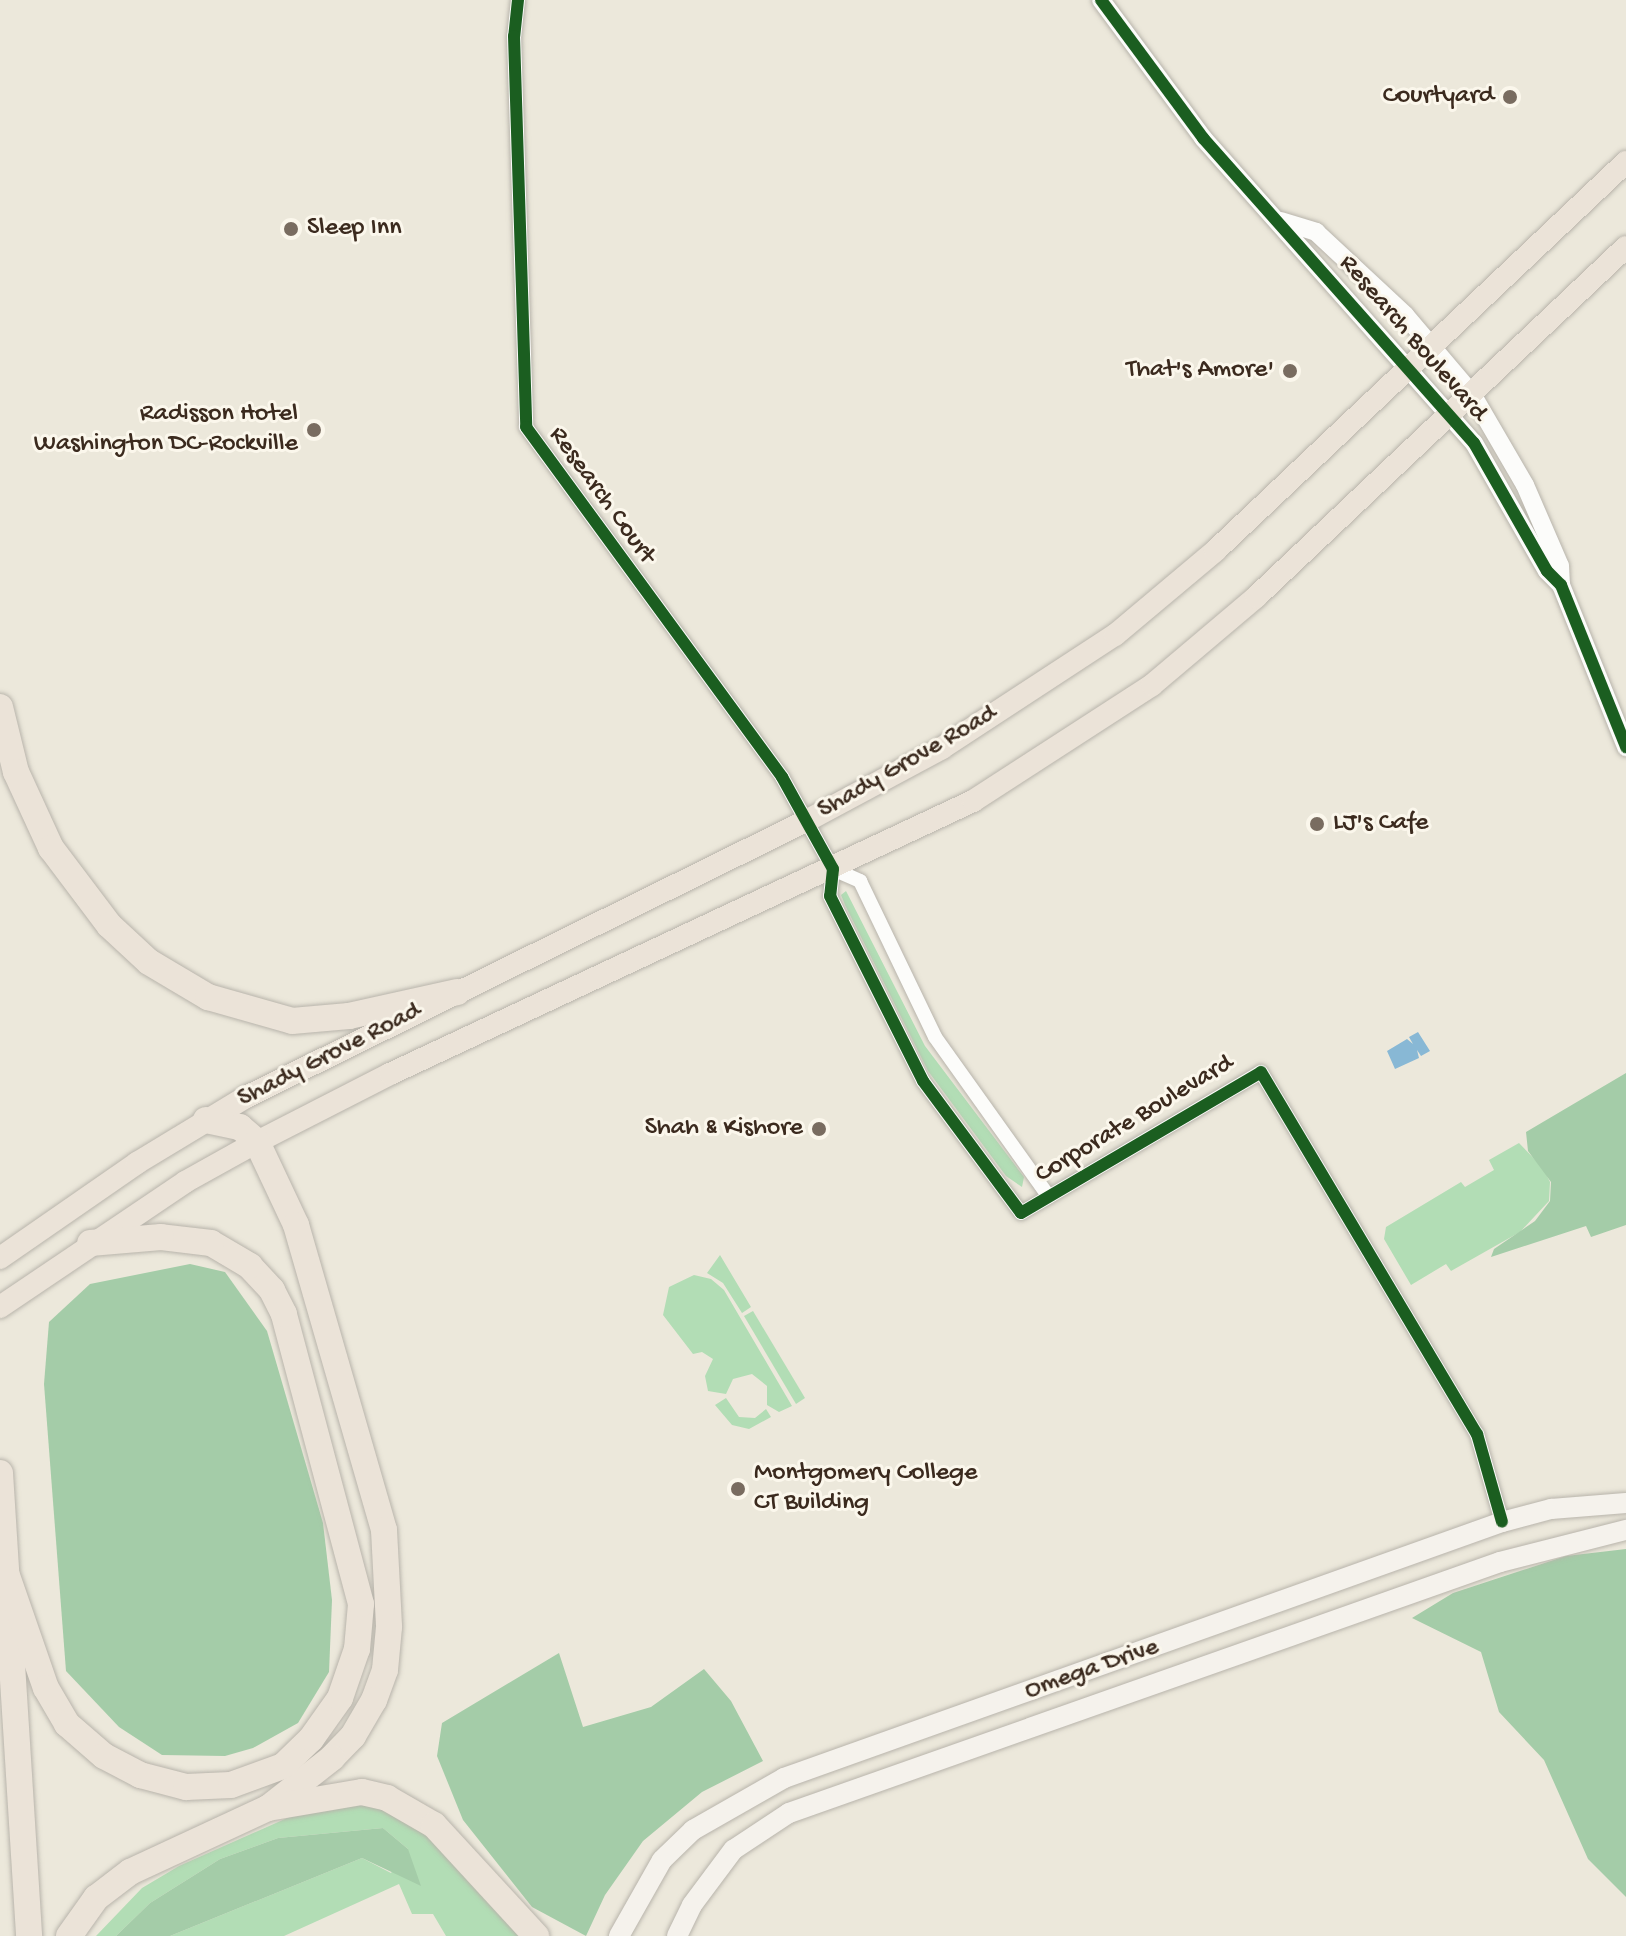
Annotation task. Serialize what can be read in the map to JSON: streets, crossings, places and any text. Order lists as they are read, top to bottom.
{
  "streets": {
    "main road": ["Shady Grove Road", "Omega Drive"],
    "street": ["Research Boulevard", "Research Court", "Corporate Boulevard"]
  },
  "crossings": [
    ["Research Boulevard", "Shady Grove Road"],
    ["Research Court", "Shady Grove Road"],
    ["Research Court", "Corporate Boulevard"],
    ["Shady Grove Road", "Corporate Boulevard"],
    ["Corporate Boulevard", "Omega Drive"]
  ],
  "places": [
    "Courtyard",
    "Sleep Inn",
    "That's Amore'",
    "Radisson Hotel Washington DC-Rockville",
    "LJ's Cafe",
    "Shah & Kishore",
    "Montgomery College CT Building"
  ]
}
